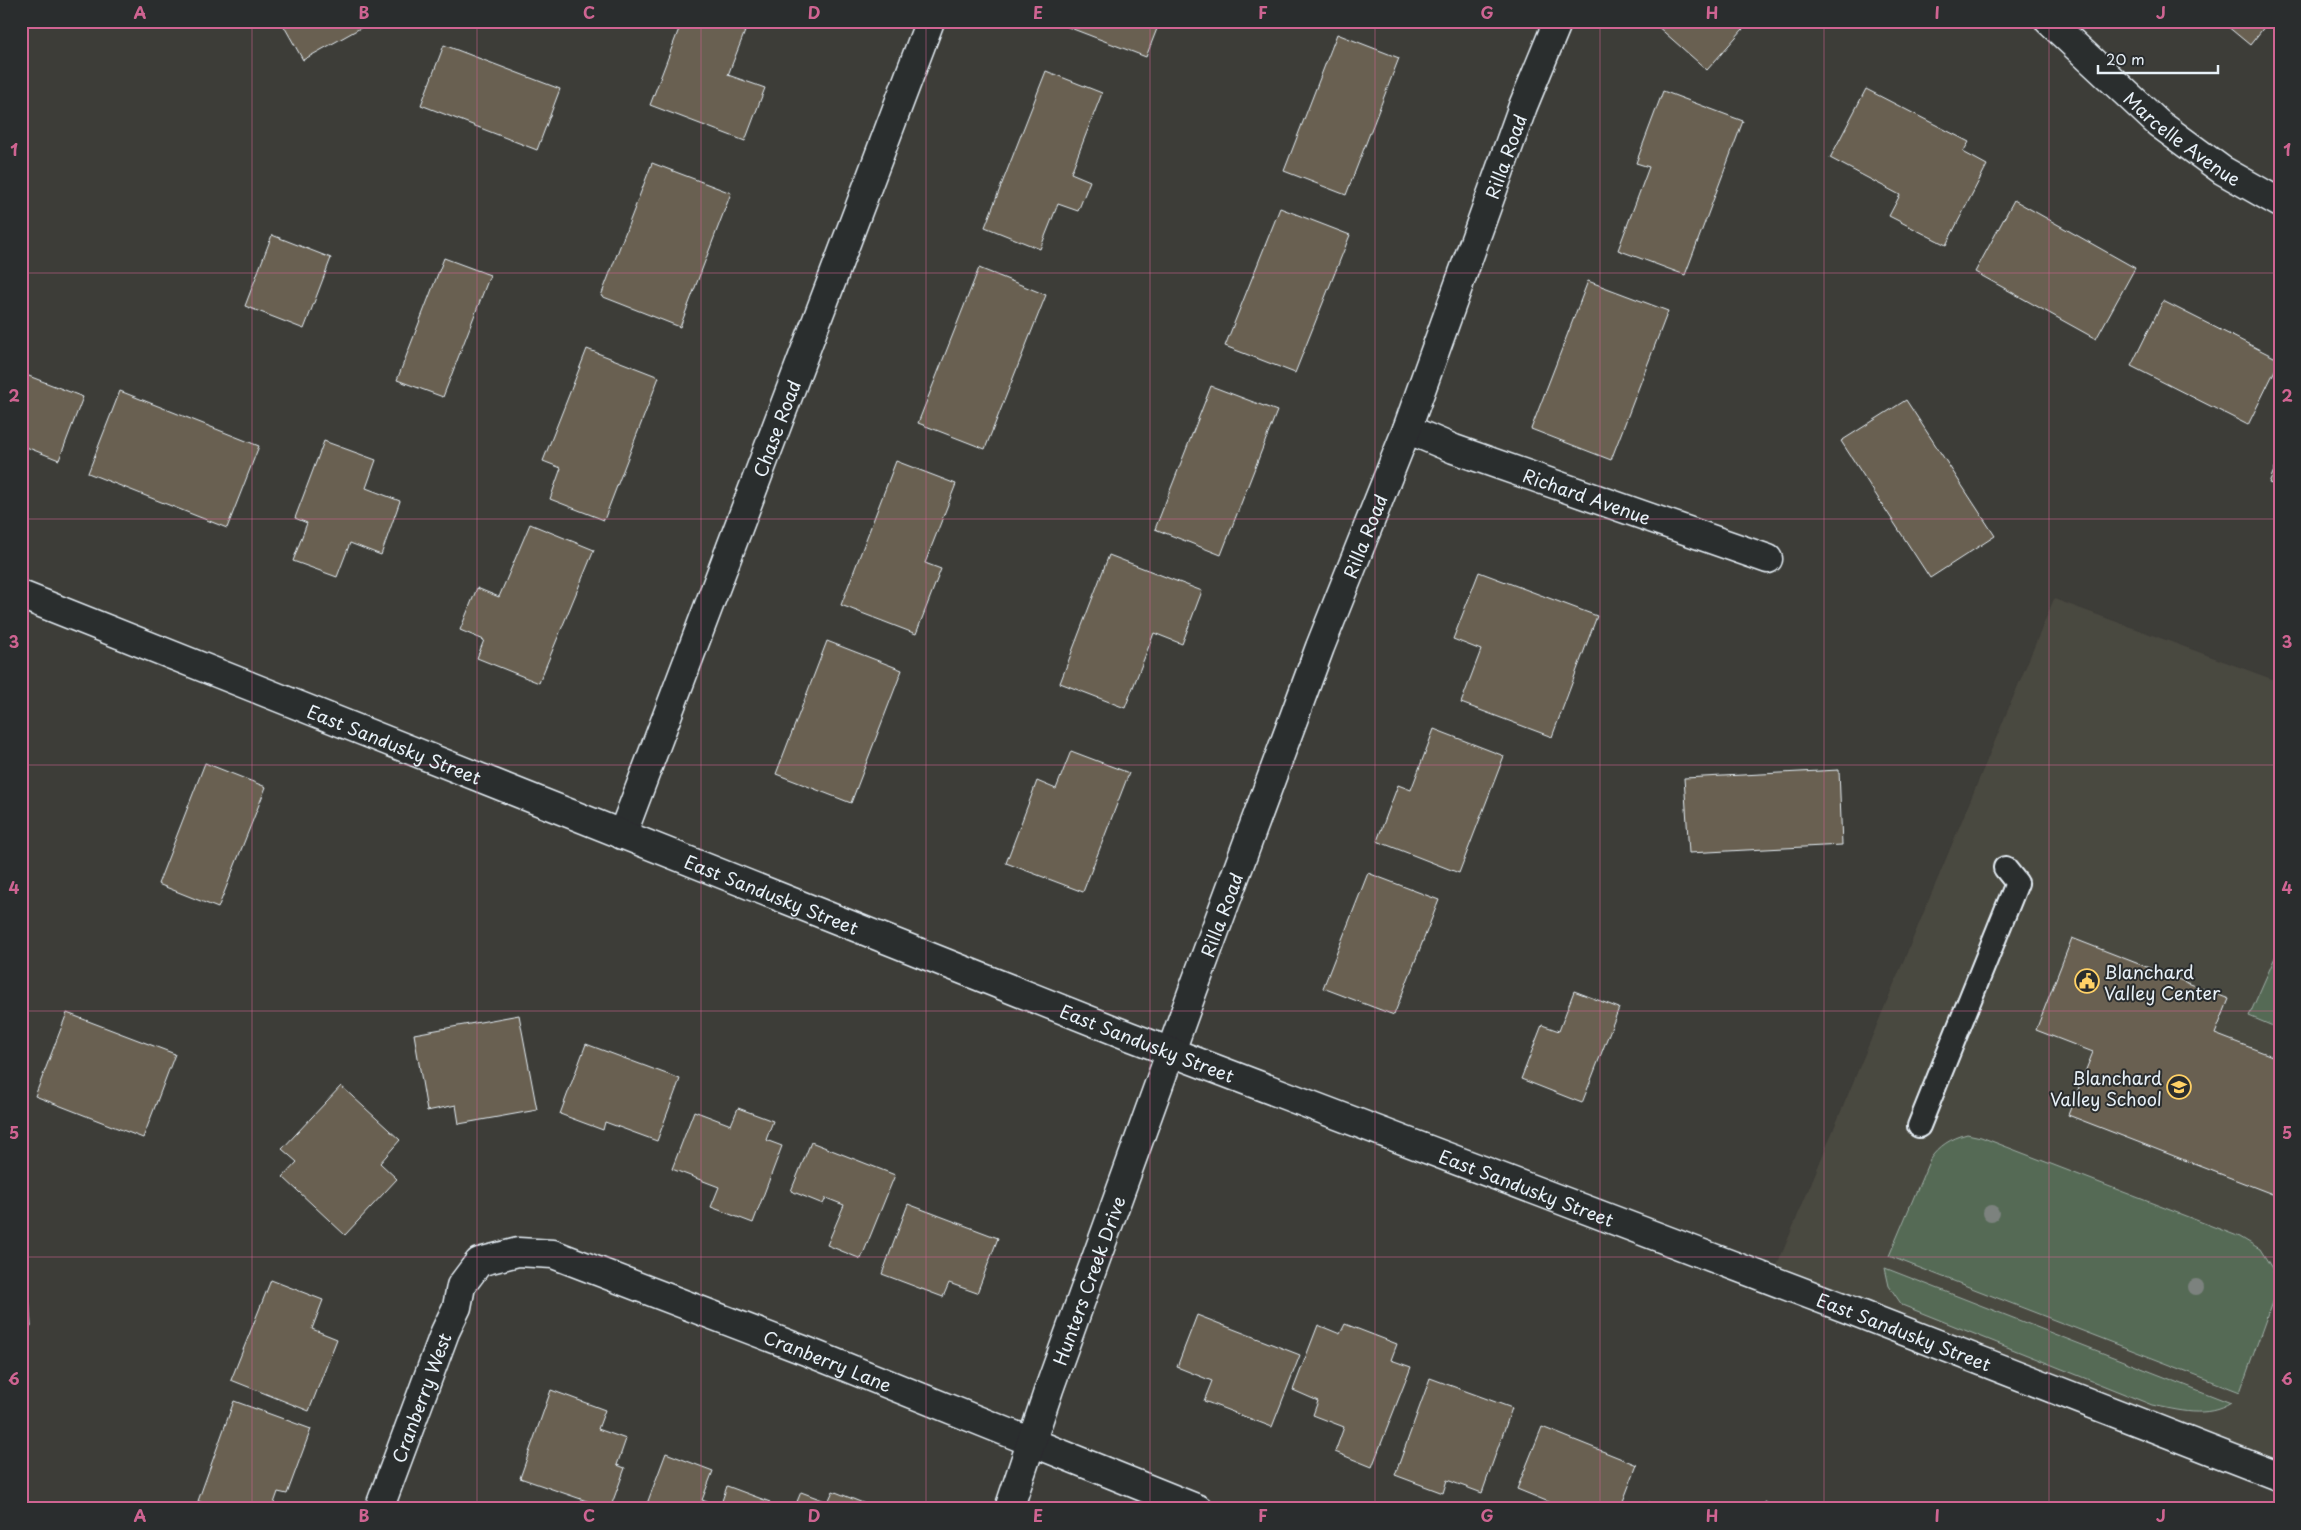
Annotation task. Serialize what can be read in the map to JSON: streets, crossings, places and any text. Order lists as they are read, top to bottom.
{
  "streets": {
    "street": [
      "Marcelle Avenue",
      "Rilla Road",
      "Chase Road",
      "Richard Avenue",
      "East Sandusky Street",
      "Hunters Creek Drive",
      "Cranberry Lane",
      "Cranberry West"
    ]
  },
  "crossings": [
    ["Rilla Road", "Richard Avenue"],
    ["Rilla Road", "East Sandusky Street"],
    ["Rilla Road", "Hunters Creek Drive"],
    ["Chase Road", "East Sandusky Street"],
    ["East Sandusky Street", "Hunters Creek Drive"],
    ["Hunters Creek Drive", "Cranberry Lane"],
    ["Cranberry Lane", "Cranberry West"]
  ],
  "places": {
    "public building": ["Blanchard Valley Center"],
    "school or university": ["Blanchard Valley School"]
  },
  "scale_bar": "20 m",
  "grid": {
    "columns": [
      "A",
      "B",
      "C",
      "D",
      "E",
      "F",
      "G",
      "H",
      "I",
      "J"
    ],
    "rows": [
      "1",
      "2",
      "3",
      "4",
      "5",
      "6"
    ]
  }
}
